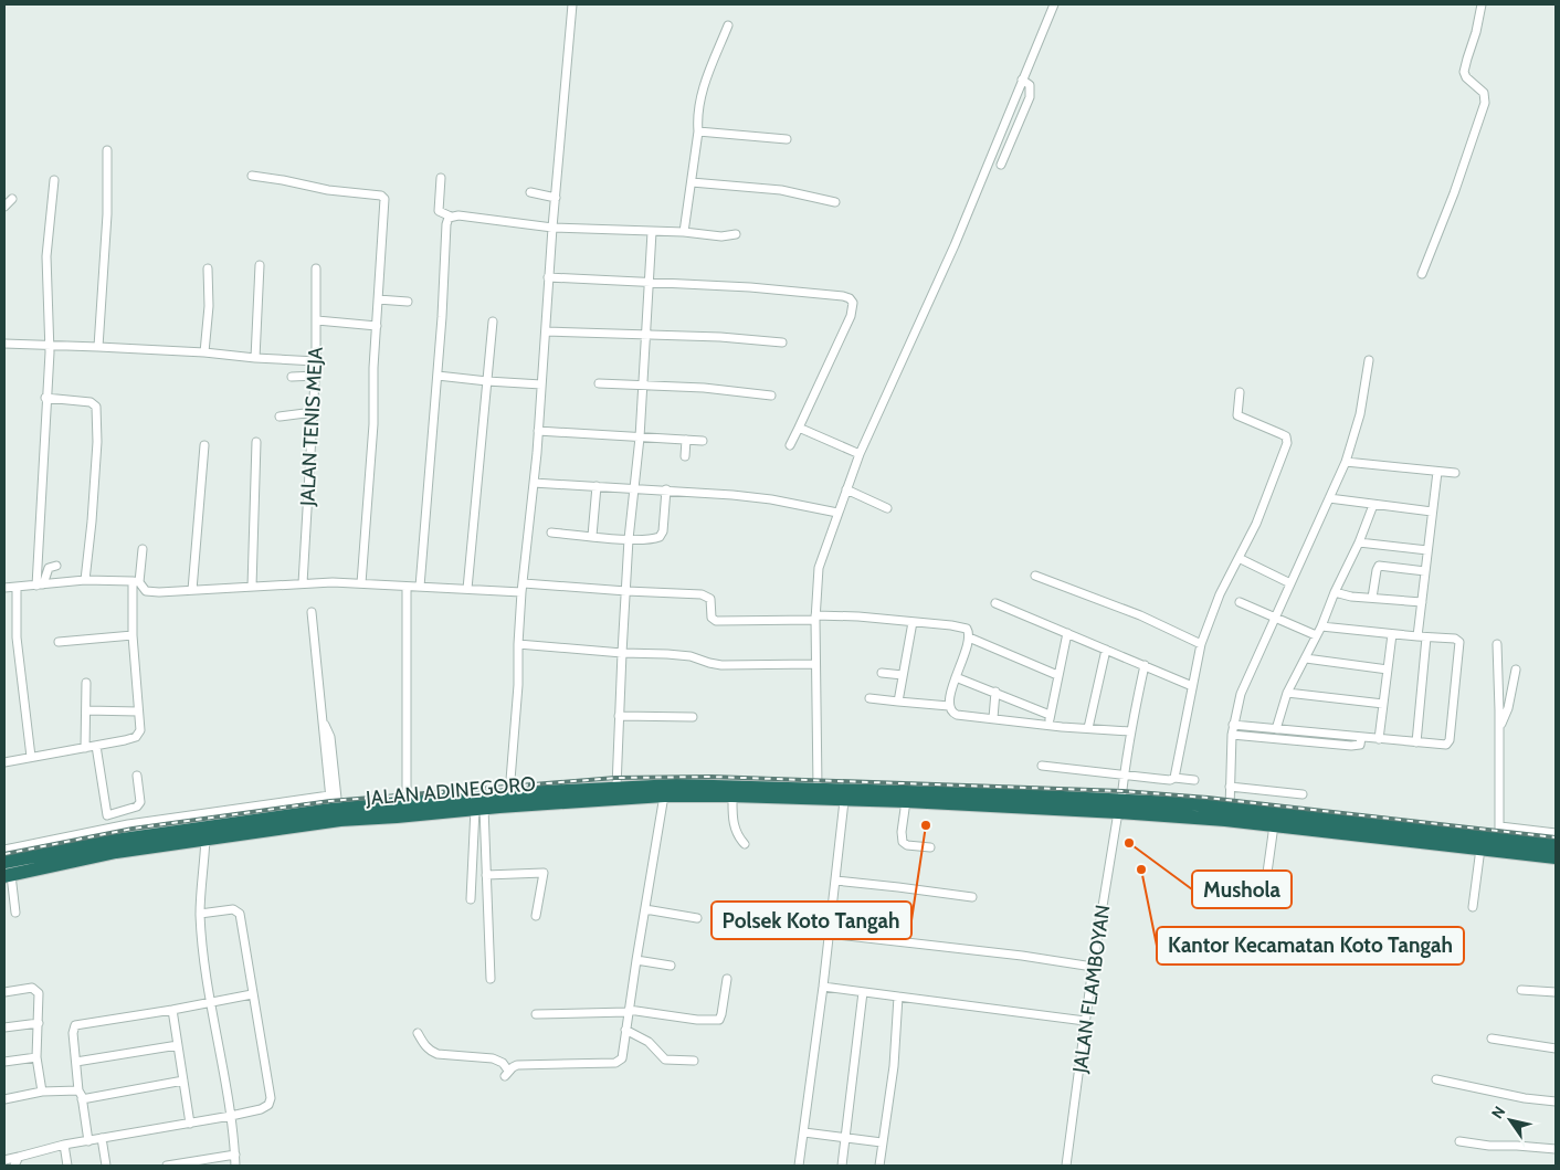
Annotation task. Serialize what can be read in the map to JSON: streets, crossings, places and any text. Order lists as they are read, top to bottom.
{
  "streets": {
    "highway": ["JALAN ADINEGORO"],
    "street": ["JALAN TENIS MEJA", "JALAN FLAMBOYAN"]
  },
  "crossings": [
    ["JALAN ADINEGORO", "JALAN FLAMBOYAN"]
  ],
  "places": ["Polsek Koto Tangah", "Mushola", "Kantor Kecamatan Koto Tangah"],
  "north": "top left"
}
